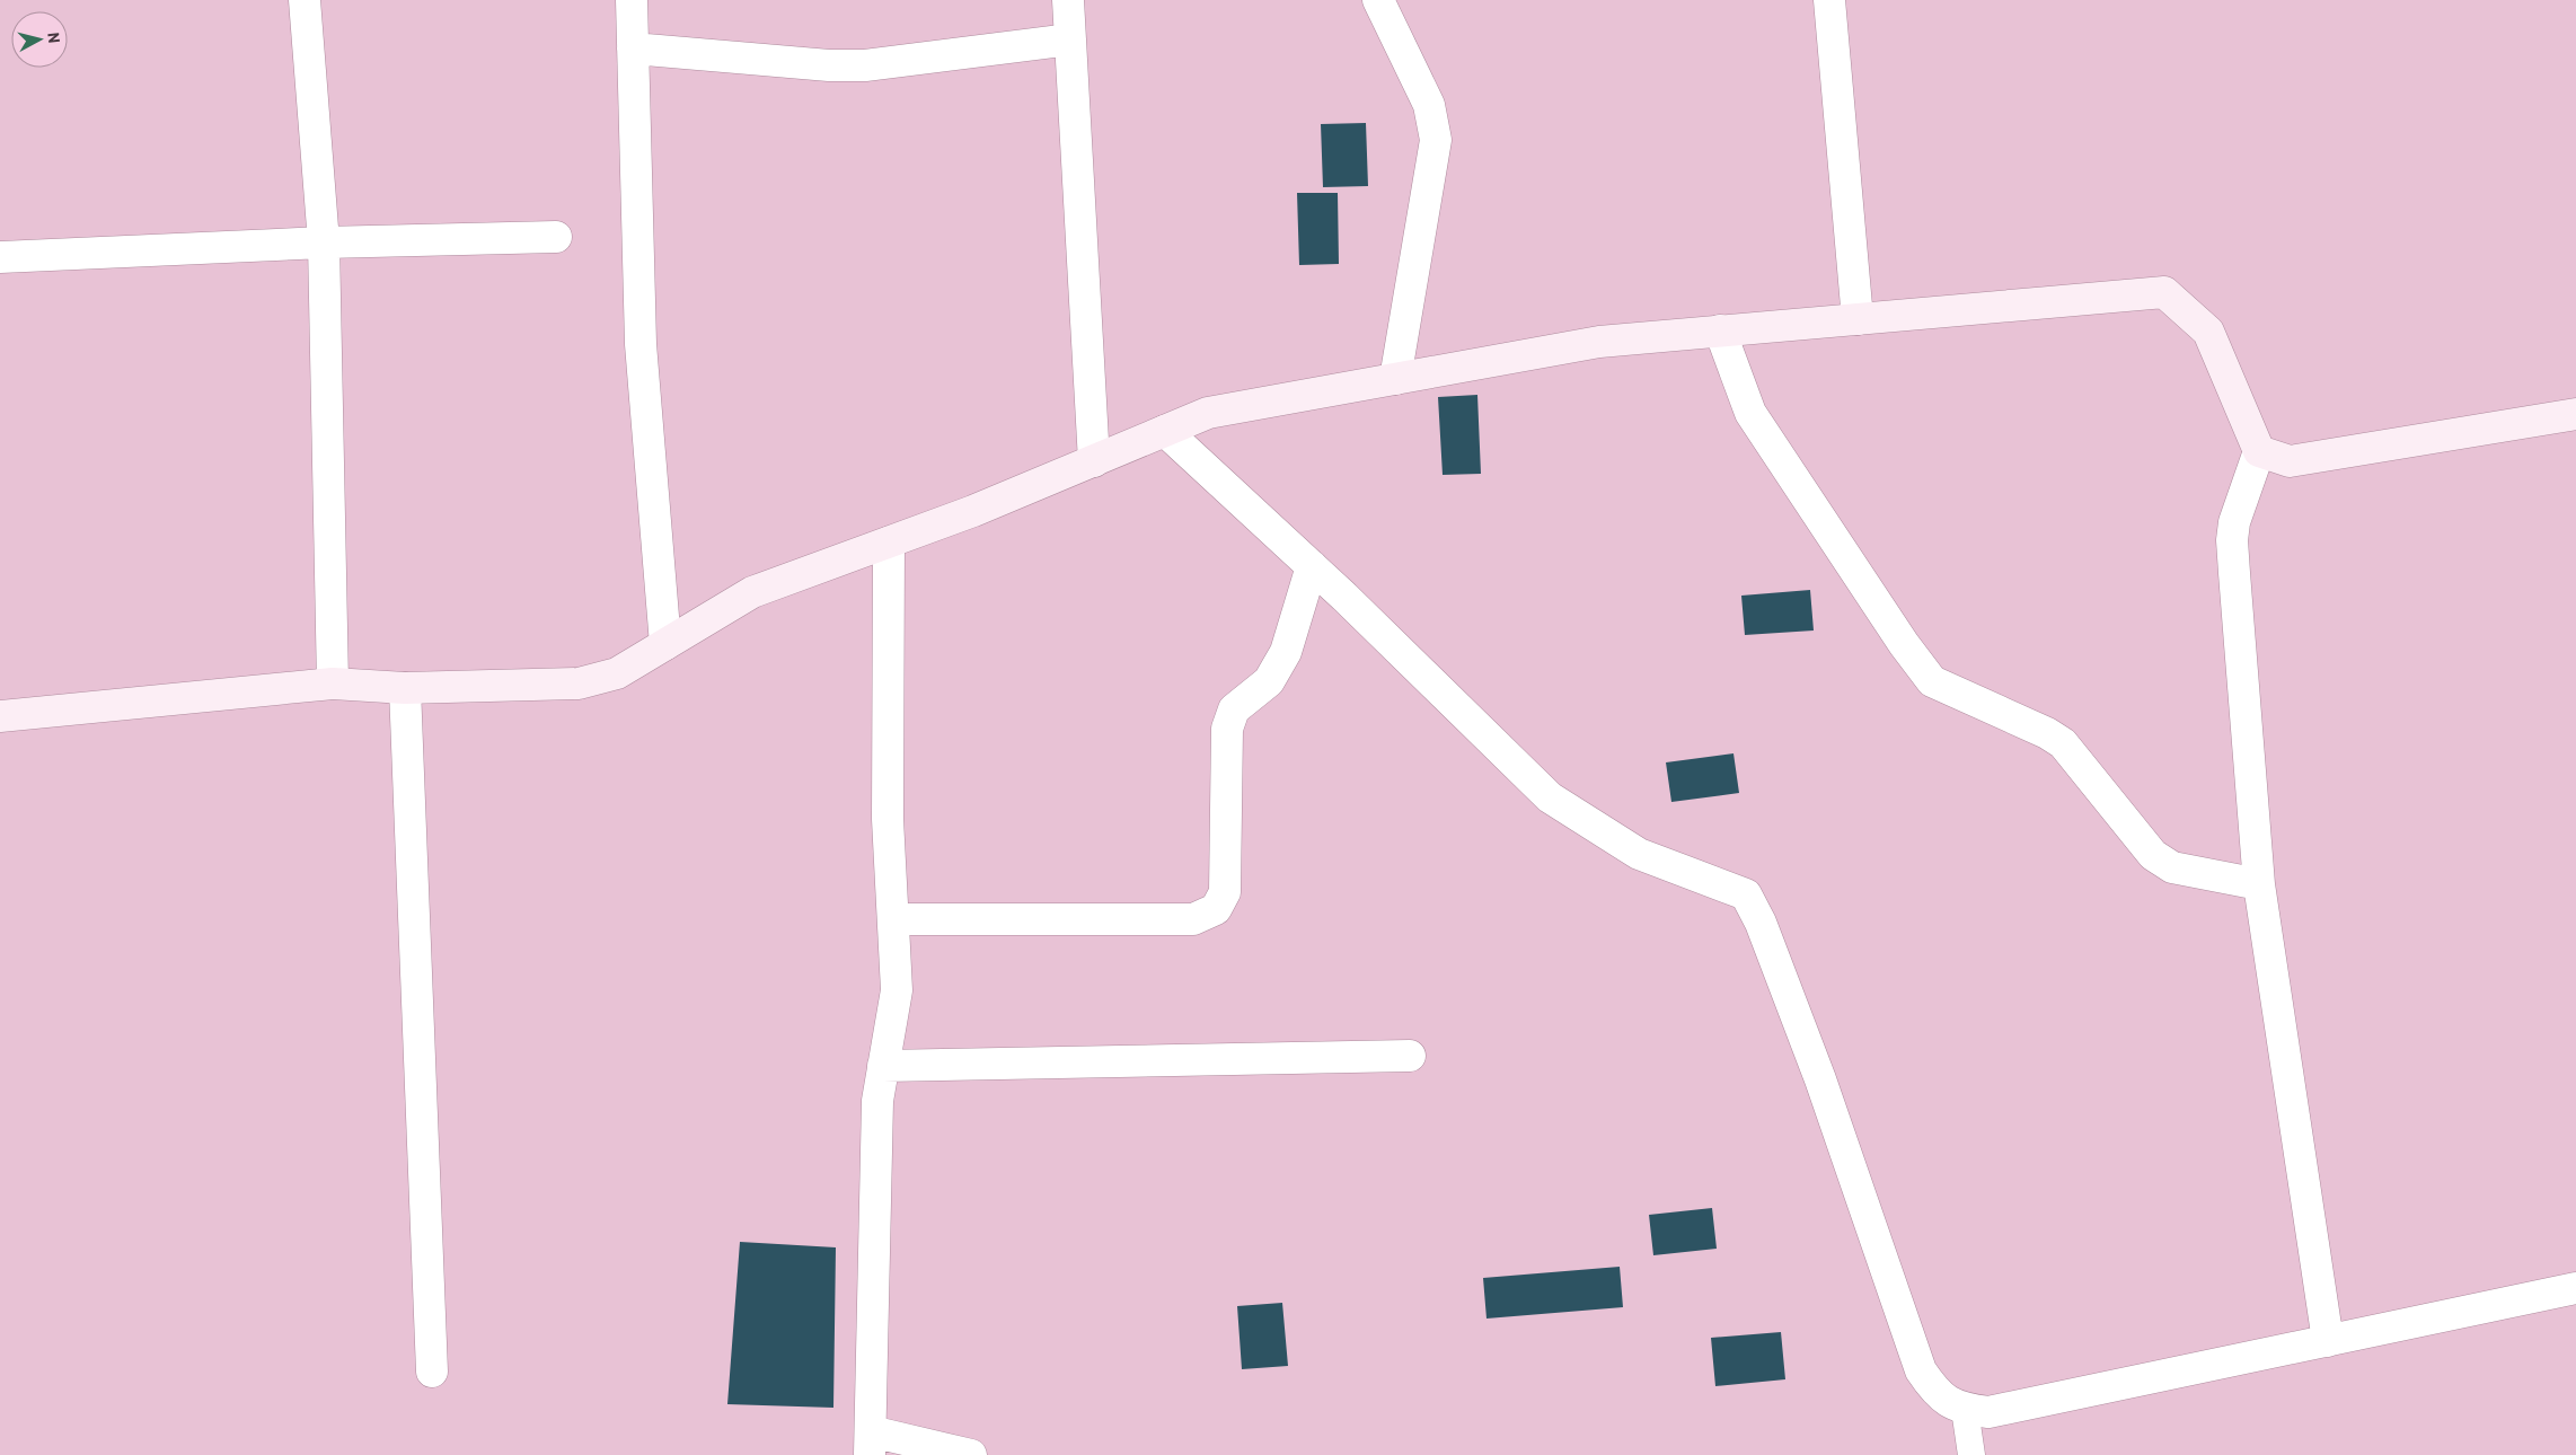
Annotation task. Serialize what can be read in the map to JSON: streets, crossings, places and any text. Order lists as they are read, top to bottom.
{
  "north": "right"
}
